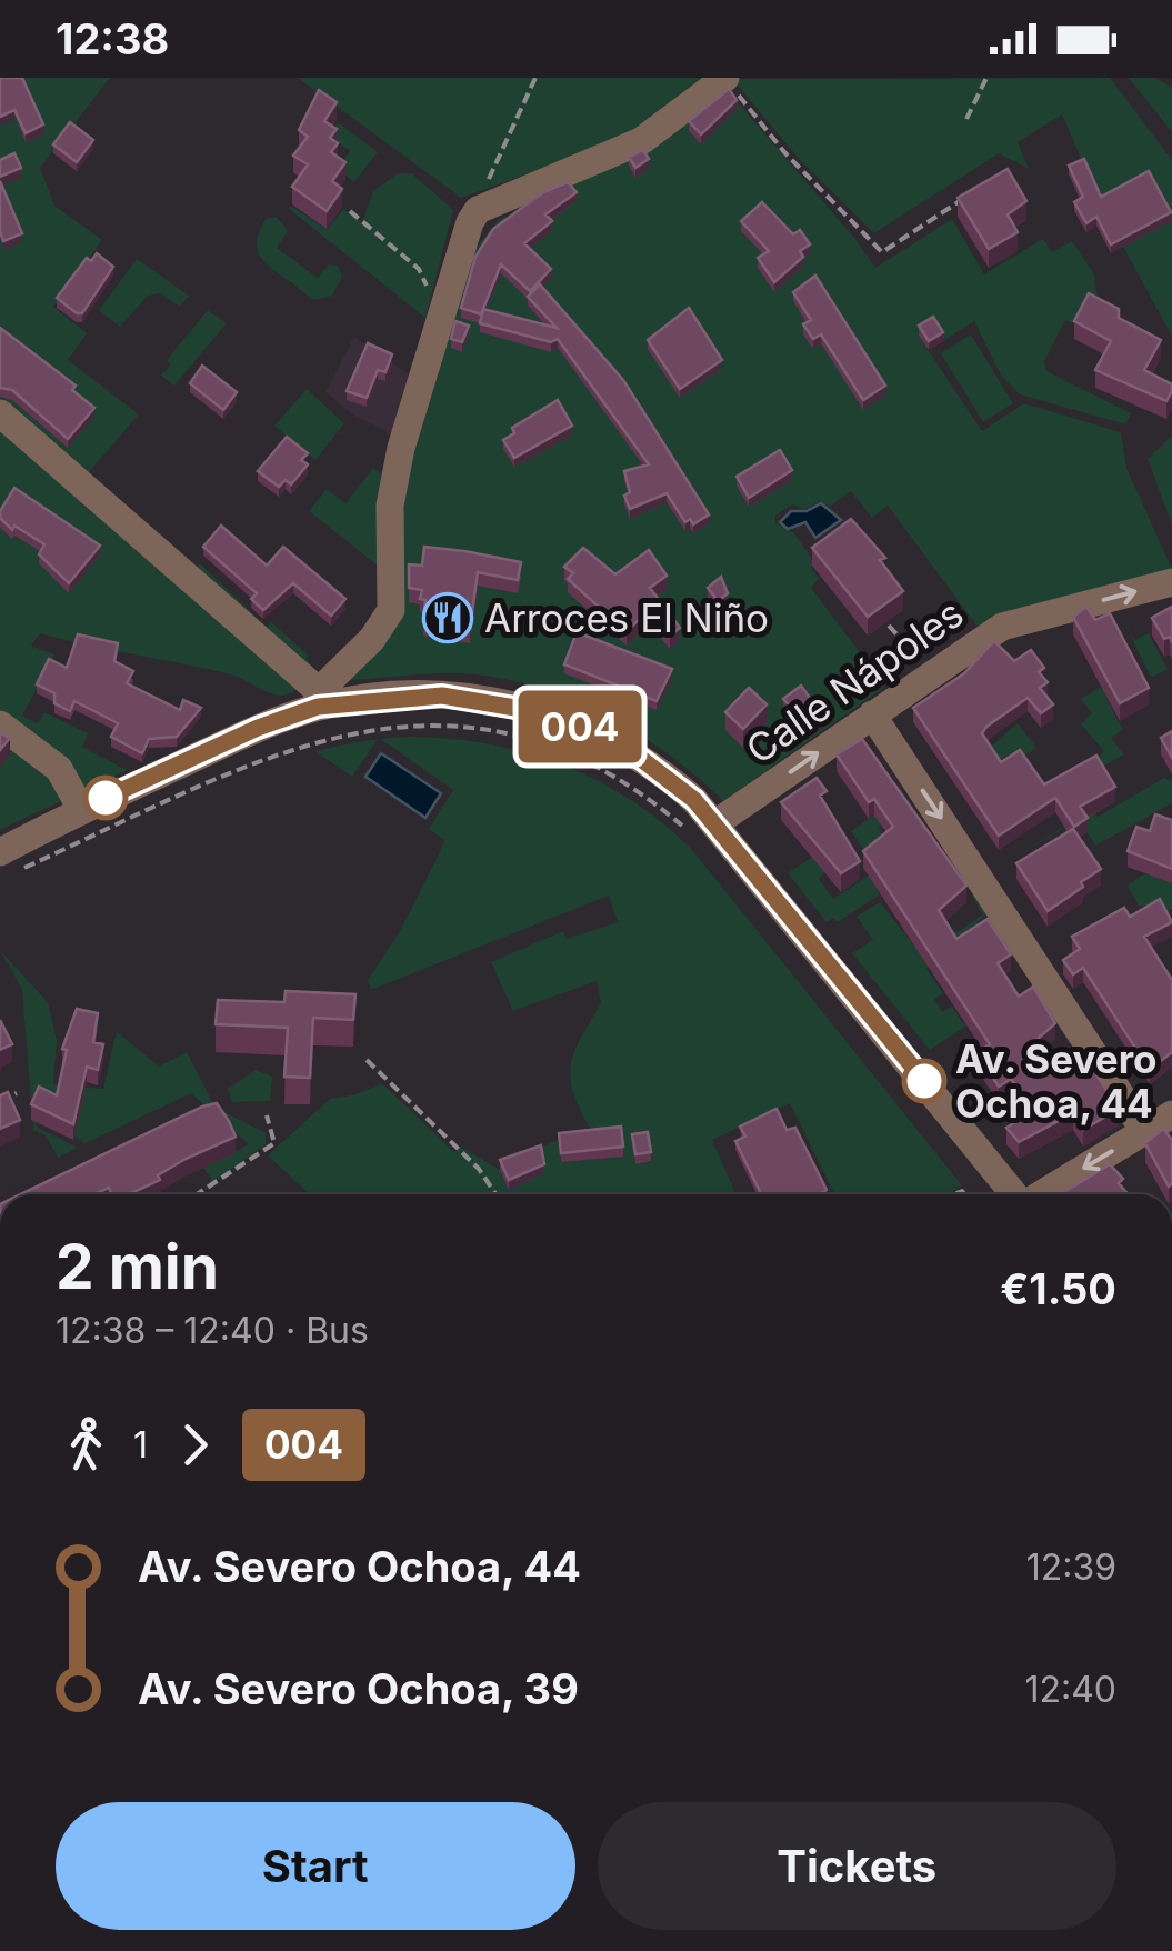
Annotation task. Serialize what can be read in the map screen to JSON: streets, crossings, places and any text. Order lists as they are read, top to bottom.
{
  "streets": {
    "street": ["Calle Nápoles"]
  },
  "one_way": ["Calle Nápoles"],
  "places": {
    "restaurant": ["Arroces El Niño"],
    "other": ["Av. Severo Ochoa, 44"]
  },
  "lines": ["bus line 004"],
  "page": {
    "status": "12:38",
    "on_map": "004",
    "heading": ["2 min", "12:38 – 12:40 · Bus", "€1.50"],
    "legs": ["1", "004"],
    "list": [
      {
        "name": "Av. Severo Ochoa, 44",
        "value": "12:39"
      },
      {
        "name": "Av. Severo Ochoa, 39",
        "value": "12:40"
      }
    ],
    "buttons": ["Start", "Tickets"]
  }
}
